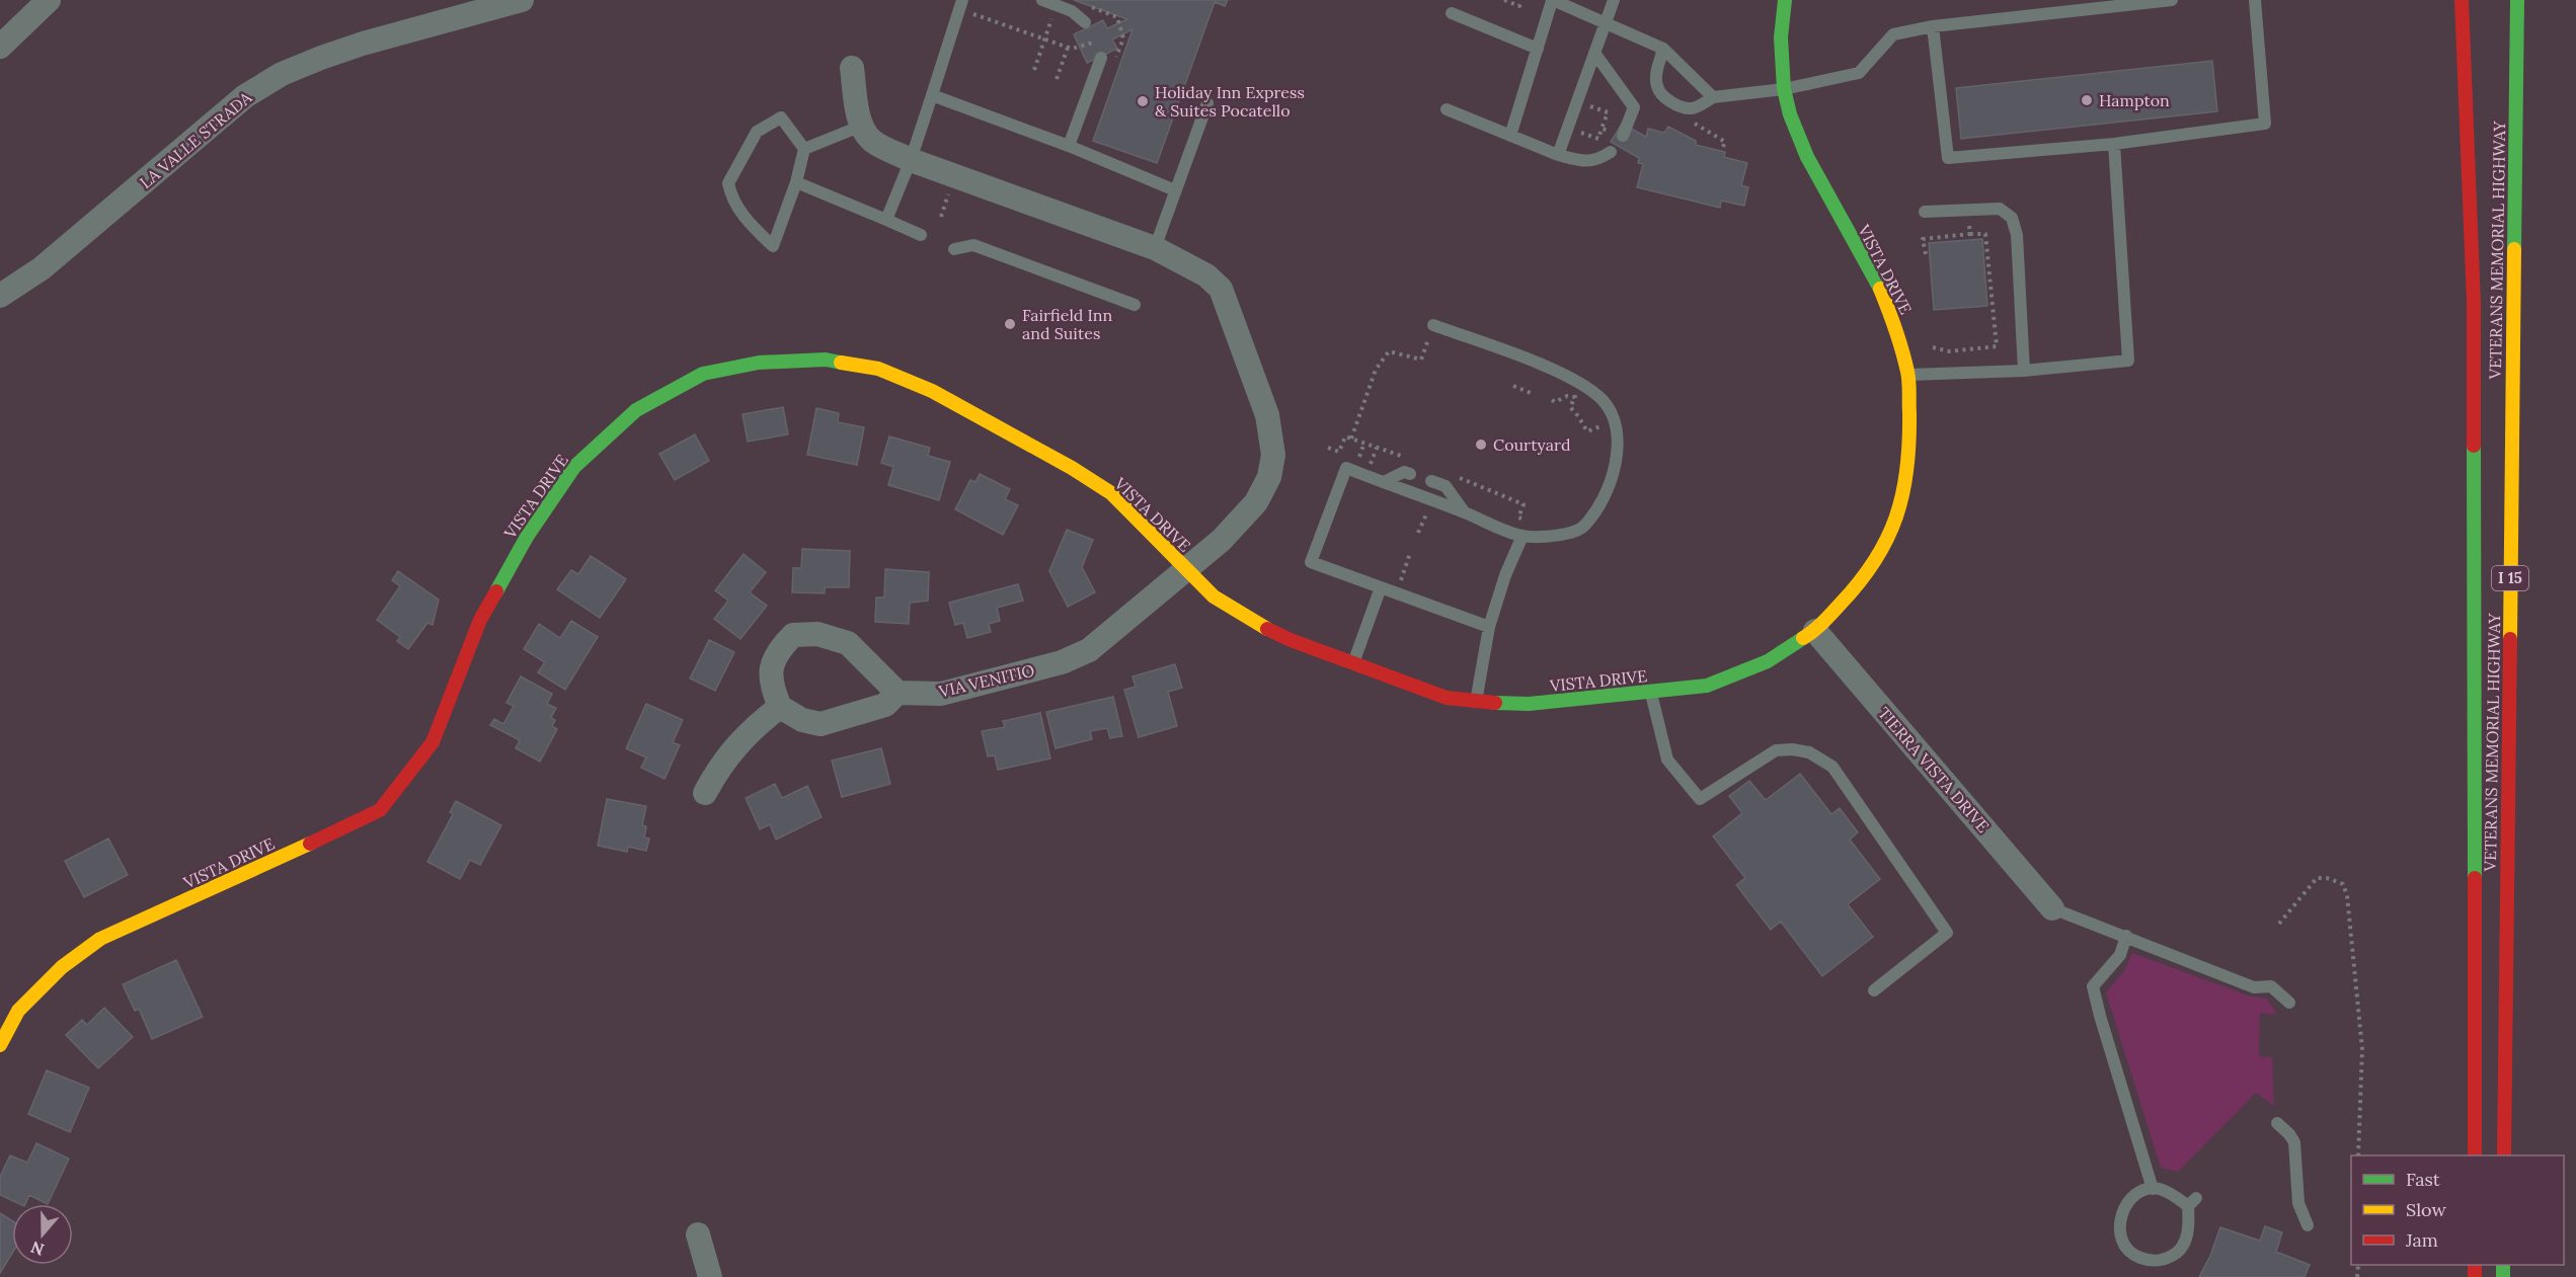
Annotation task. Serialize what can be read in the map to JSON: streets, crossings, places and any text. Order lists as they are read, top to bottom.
{
  "streets": {
    "main road": ["VETERANS MEMORIAL HIGHWAY", "VISTA DRIVE", "I 15"],
    "street": ["LA VALLE STRADA", "VIA VENITIO", "TIERRA VISTA DRIVE"]
  },
  "crossings": [
    ["VISTA DRIVE", "VIA VENITIO"],
    ["VISTA DRIVE", "TIERRA VISTA DRIVE"]
  ],
  "places": [
    "Hampton",
    "Holiday Inn Express & Suites Pocatello",
    "Fairfield Inn and Suites",
    "Courtyard"
  ],
  "legend": ["Fast", "Slow", "Jam"],
  "north": "bottom"
}
